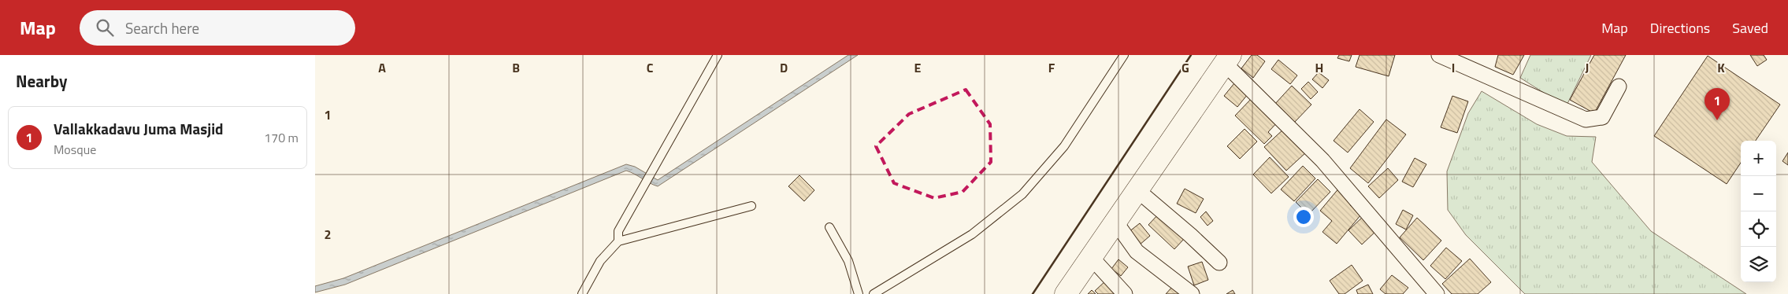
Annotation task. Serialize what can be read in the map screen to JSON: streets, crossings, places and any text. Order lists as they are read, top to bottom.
{
  "page": {
    "header": "Map",
    "search": "Search here",
    "nav": ["Map", "Directions", "Saved"],
    "heading": "Nearby",
    "pins": "1",
    "list": [
      {
        "mark": "1",
        "name": "Vallakkadavu Juma Masjid",
        "note": "Mosque",
        "value": "170 m"
      }
    ],
    "map_buttons": ["+", "−"]
  },
  "grid": {
    "columns": [
      "A",
      "B",
      "C",
      "D",
      "E",
      "F",
      "G",
      "H",
      "I",
      "J",
      "K"
    ],
    "rows": ["1", "2"]
  }
}
